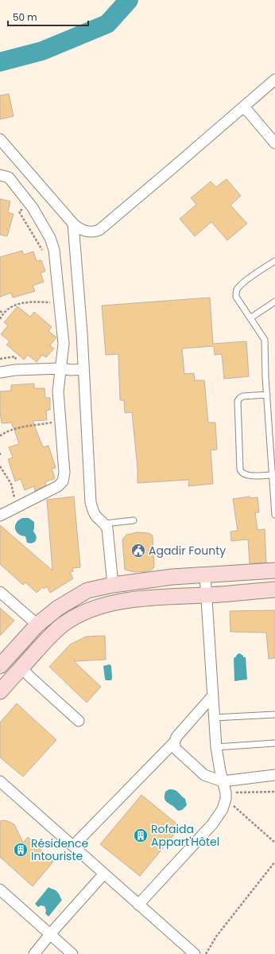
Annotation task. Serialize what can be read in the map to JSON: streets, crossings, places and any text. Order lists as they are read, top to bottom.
{
  "places": {
    "public building": ["Agadir Founty"],
    "building": ["Rofaida Appart'Hôtel", "Résidence Intouriste"]
  },
  "scale_bar": "50 m"
}
